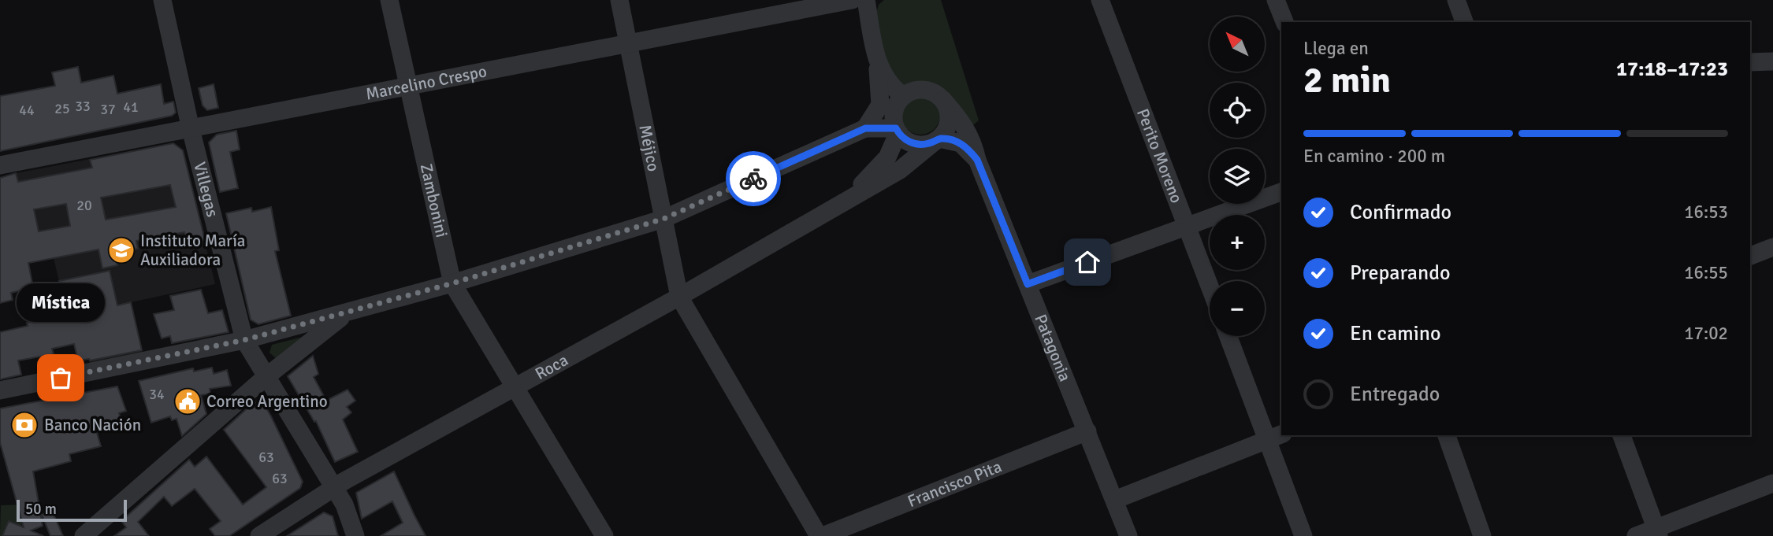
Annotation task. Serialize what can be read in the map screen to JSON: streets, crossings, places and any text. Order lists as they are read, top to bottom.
{
  "streets": {
    "street": [
      "Marcelino Crespo",
      "Méjico",
      "Perito Moreno",
      "Villegas",
      "Zambonini",
      "Patagonia",
      "Roca",
      "Francisco Pita"
    ]
  },
  "crossings": [
    ["Marcelino Crespo", "Méjico"],
    ["Marcelino Crespo", "Villegas"],
    ["Marcelino Crespo", "Zambonini"],
    ["Méjico", "Roca"],
    ["Méjico", "Francisco Pita"],
    ["Villegas", "Roca"],
    ["Zambonini", "Roca"],
    ["Patagonia", "Francisco Pita"]
  ],
  "places": {
    "school or university": ["Instituto María Auxiliadora"],
    "other": ["Mística"],
    "public building": ["Correo Argentino"],
    "bank": ["Banco Nación"]
  },
  "house_numbers": [
    "33",
    "41",
    "25",
    "37",
    "44",
    "20",
    "34",
    "63",
    "63"
  ],
  "scale_bar": "50 m",
  "north": "top left",
  "page": {
    "map_buttons": ["+", "−"],
    "heading": ["2 min", "Llega en", "17:18–17:23"],
    "bar": "En camino · 200 m",
    "list": [
      ["Confirmado", "16:53"],
      ["Preparando", "16:55"],
      ["En camino", "17:02"],
      "Entregado"
    ],
    "bubble": "Mística",
    "scale": "50 m"
  }
}
